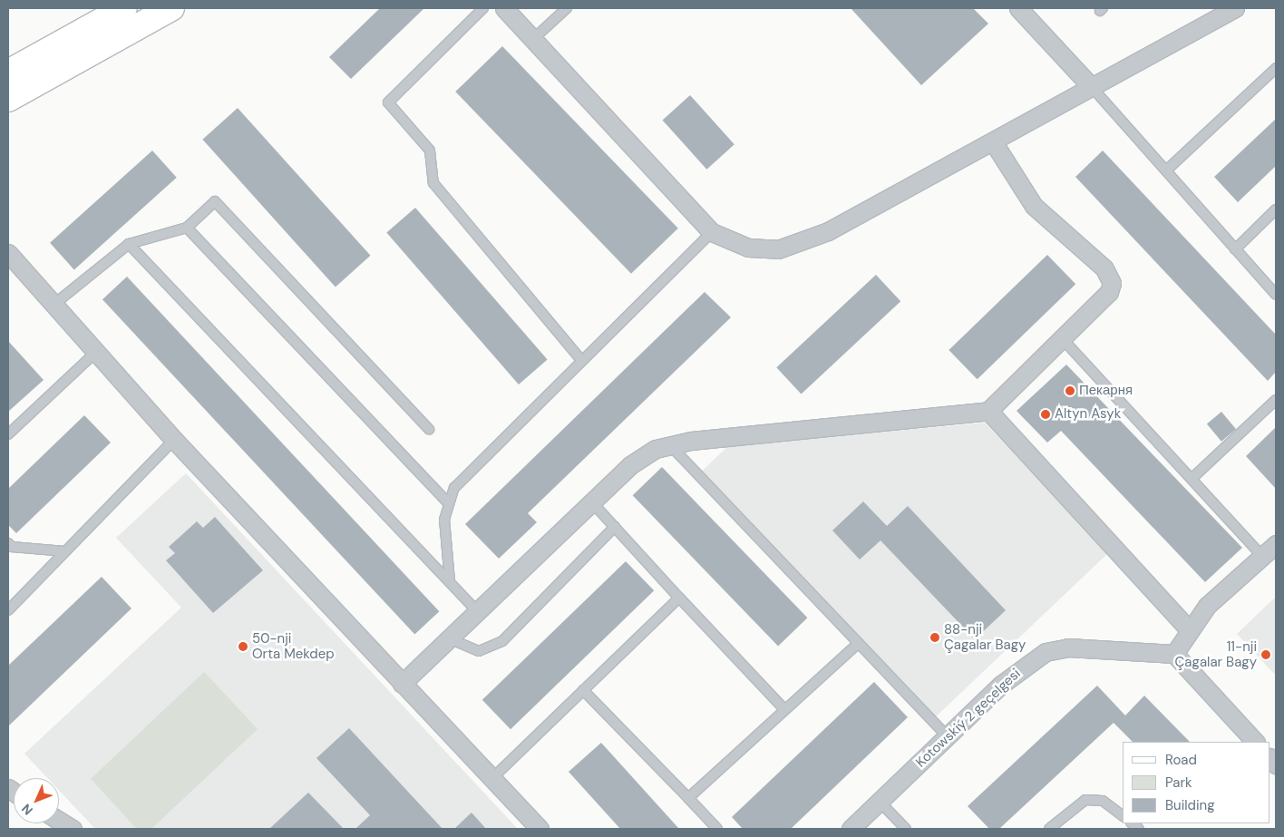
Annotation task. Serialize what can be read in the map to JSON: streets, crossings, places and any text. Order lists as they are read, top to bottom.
{
  "streets": {
    "street": ["Kotowskiý 2 geçelgesi"]
  },
  "places": [
    "Пекарня",
    "Altyn Asyk",
    "88-nji Çagalar Bagy",
    "50-nji Orta Mekdep",
    "11-nji Çagalar Bagy"
  ],
  "legend": ["Road", "Park", "Building"],
  "north": "bottom left"
}
